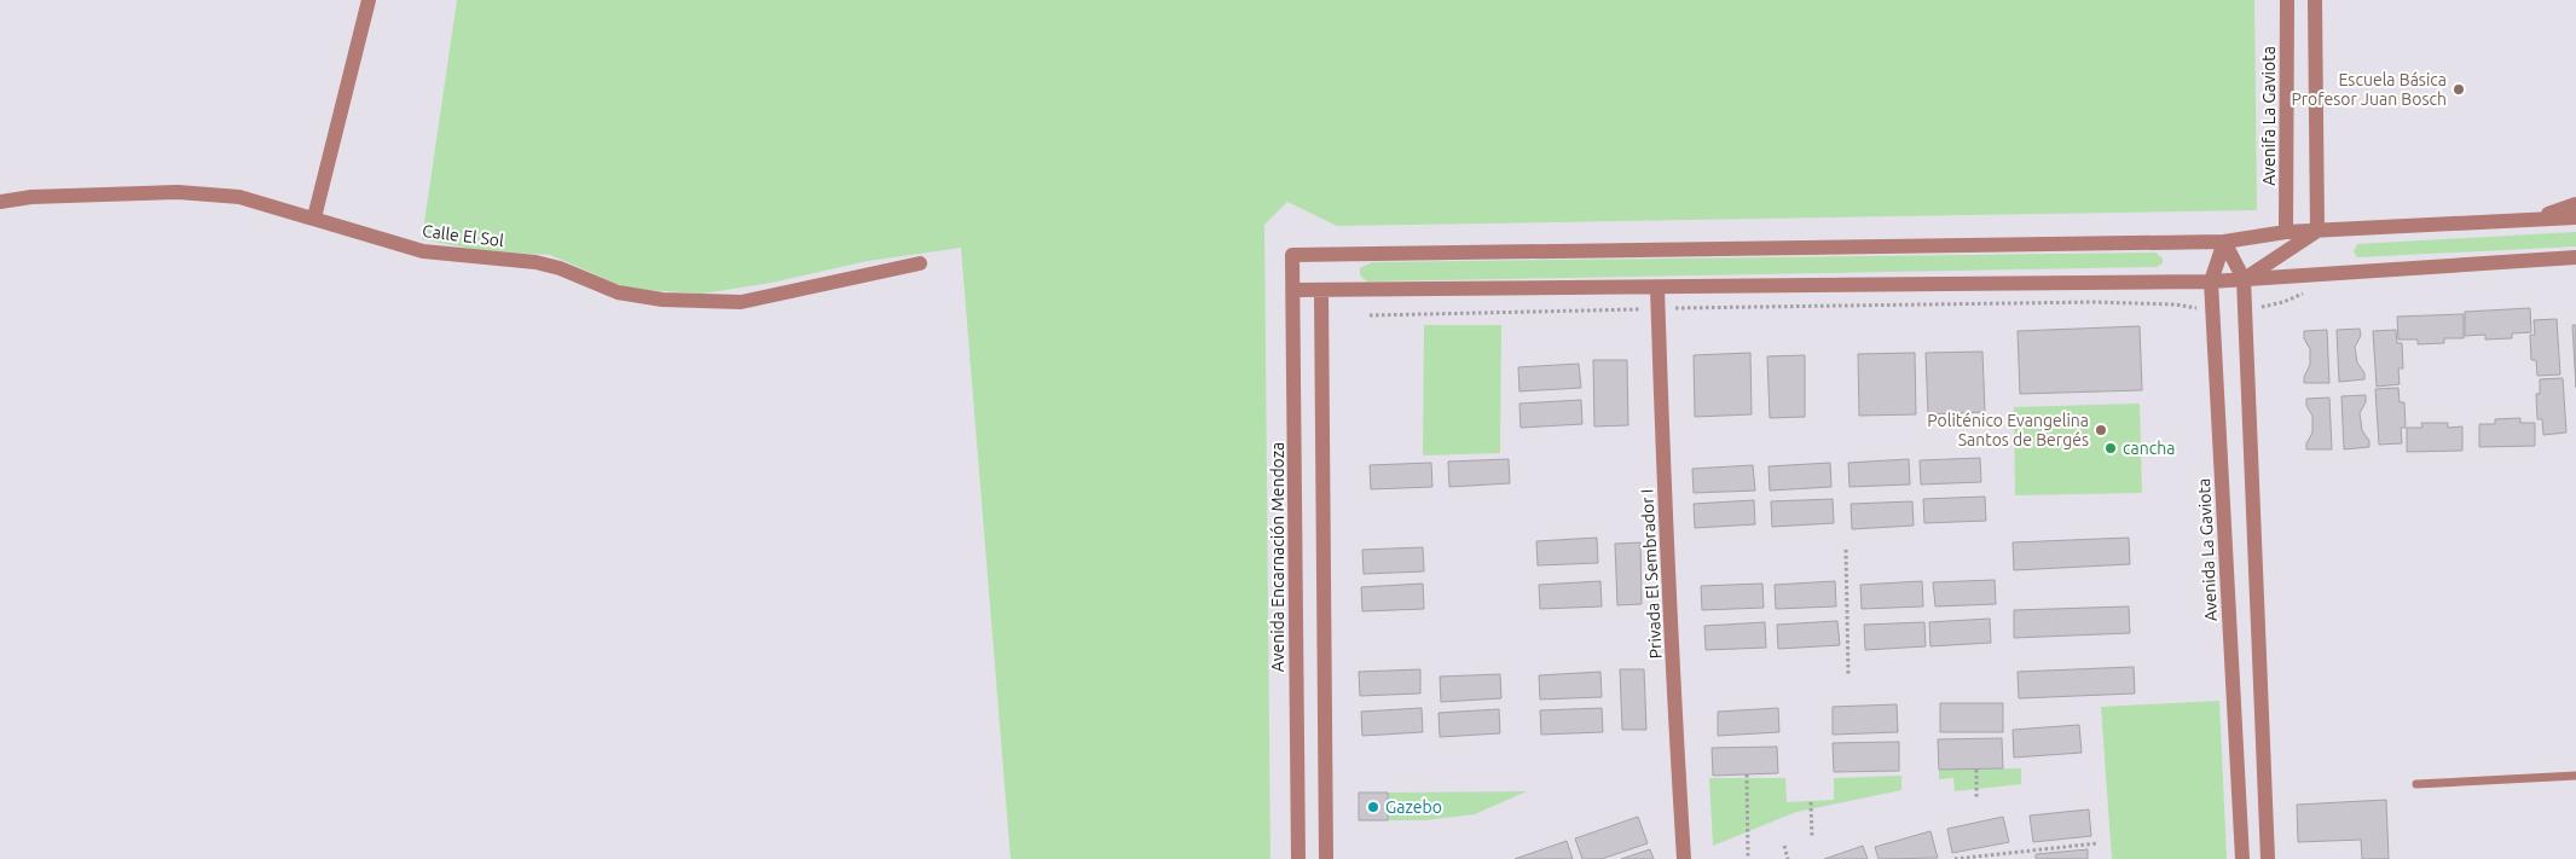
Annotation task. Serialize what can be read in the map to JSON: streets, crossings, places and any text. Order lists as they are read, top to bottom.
{
  "streets": {
    "street": [
      "Avenifa La Gaviota",
      "Calle El Sol",
      "Avenida La Gaviota",
      "Avenida Encarnación Mendoza",
      "Privada El Sembrador I"
    ]
  },
  "crossings": [
    ["Avenida La Gaviota", "Avenida Encarnación Mendoza"]
  ],
  "places": [
    "Escuela Básica Profesor Juan Bosch",
    "Politénico Evangelina Santos de Bergés",
    "cancha",
    "Gazebo"
  ]
}
